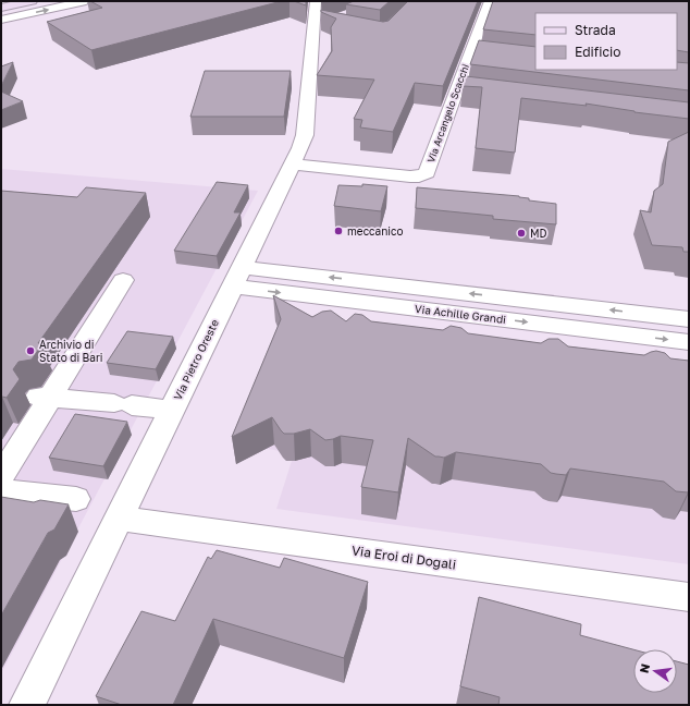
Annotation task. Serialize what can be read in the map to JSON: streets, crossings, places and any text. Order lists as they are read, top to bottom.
{
  "streets": {
    "street": [
      "Via Arcangelo Scacchi",
      "Via Achille Grandi",
      "Via Pietro Oreste",
      "Via Eroi di Dogali"
    ]
  },
  "crossings": [
    ["Via Arcangelo Scacchi", "Via Pietro Oreste"],
    ["Via Achille Grandi", "Via Pietro Oreste"],
    ["Via Pietro Oreste", "Via Eroi di Dogali"]
  ],
  "places": ["meccanico", "MD", "Archivio di Stato di Bari"],
  "legend": ["Strada", "Edificio"],
  "north": "left"
}
